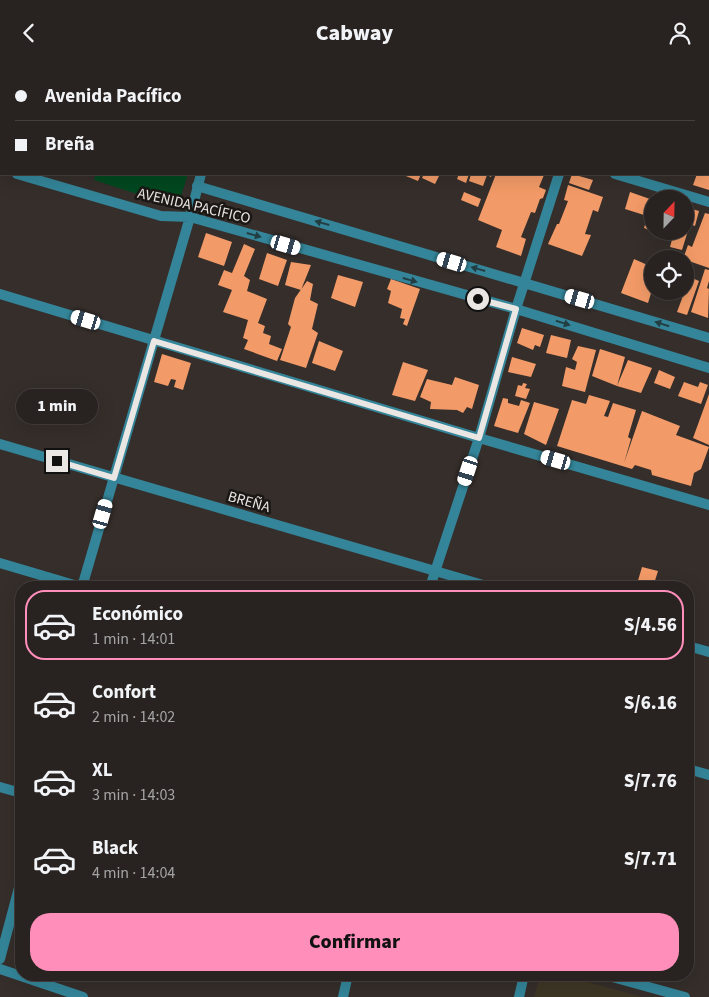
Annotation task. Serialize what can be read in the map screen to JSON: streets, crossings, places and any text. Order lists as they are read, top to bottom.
{
  "streets": {
    "street": ["AVENIDA PACÍFICO", "BREÑA"]
  },
  "north": "top",
  "page": {
    "header": "Cabway",
    "banner": ["Avenida Pacífico", "Breña"],
    "bubble": "1 min",
    "list": [
      {
        "name": "Económico",
        "note": "1 min · 14:01",
        "value": "S/4.56"
      },
      {
        "name": "Confort",
        "note": "2 min · 14:02",
        "value": "S/6.16"
      },
      {
        "name": "XL",
        "note": "3 min · 14:03",
        "value": "S/7.76"
      },
      {
        "name": "Black",
        "note": "4 min · 14:04",
        "value": "S/7.71"
      }
    ],
    "buttons": "Confirmar"
  }
}
